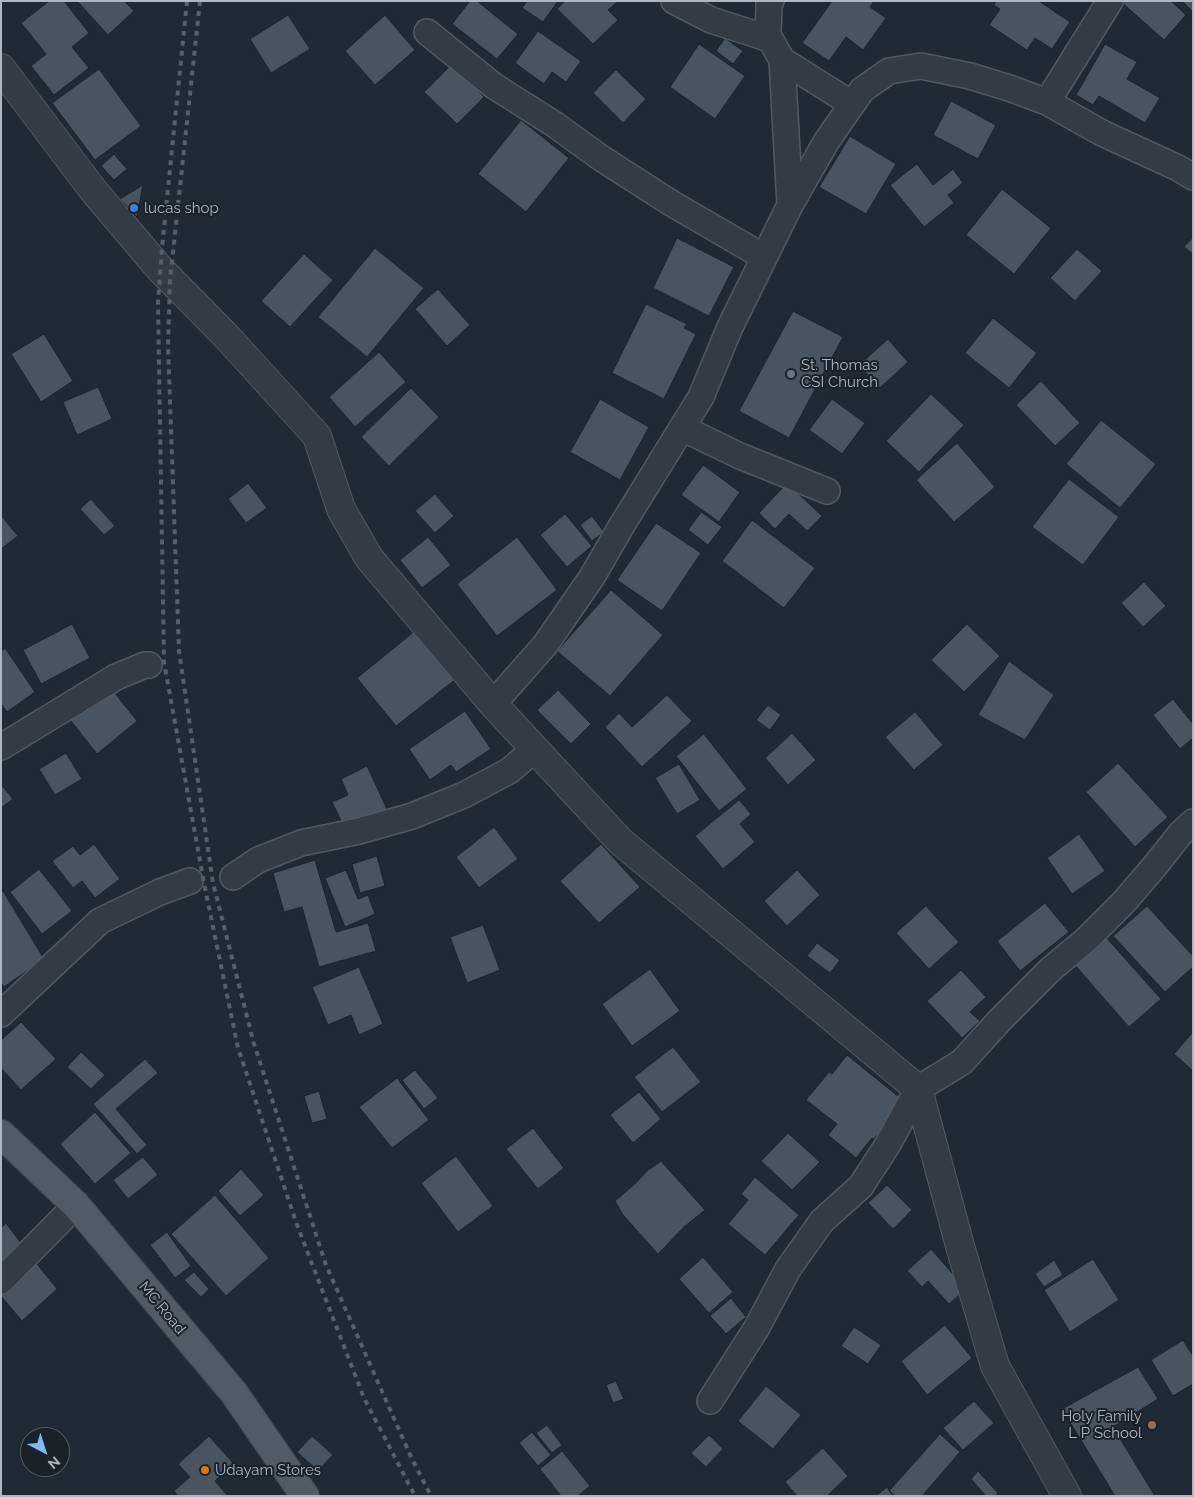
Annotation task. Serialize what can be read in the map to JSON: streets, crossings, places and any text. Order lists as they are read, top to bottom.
{
  "streets": {
    "main road": ["MC Road"]
  },
  "places": [
    "lucas shop",
    "St. Thomas CSI Church",
    "Holy Family L P School",
    "Udayam Stores"
  ],
  "north": "bottom right"
}
